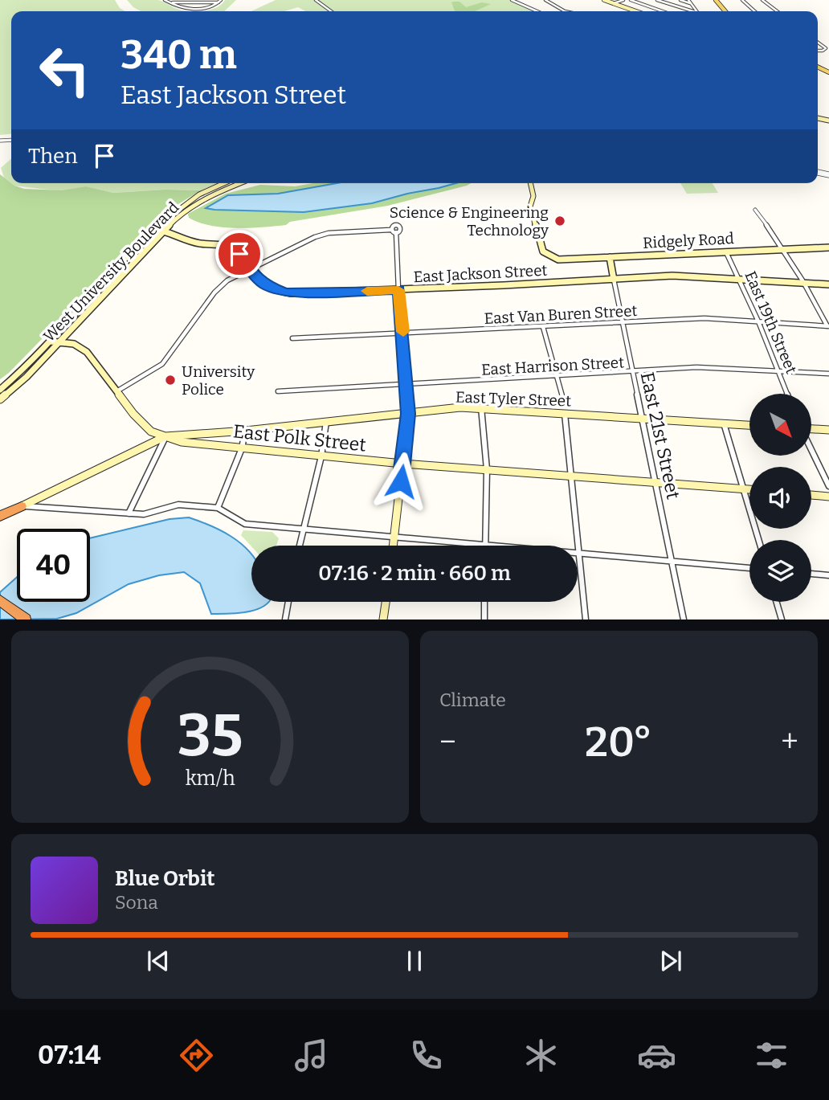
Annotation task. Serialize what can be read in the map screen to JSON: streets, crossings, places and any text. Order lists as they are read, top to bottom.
{
  "streets": {
    "street": [
      "Ridgely Road",
      "West University Boulevard",
      "East Jackson Street",
      "East Van Buren Street",
      "East 19th Street",
      "East Harrison Street",
      "East Tyler Street",
      "East 21st Street",
      "East Polk Street"
    ]
  },
  "crossings": [
    ["Ridgely Road", "East 19th Street"],
    ["Ridgely Road", "East 21st Street"],
    ["West University Boulevard", "East Jackson Street"],
    ["West University Boulevard", "East Polk Street"],
    ["East Jackson Street", "East 19th Street"],
    ["East Jackson Street", "East 21st Street"],
    ["East Van Buren Street", "East 19th Street"],
    ["East Van Buren Street", "East 21st Street"],
    ["East 19th Street", "East Harrison Street"],
    ["East Harrison Street", "East 21st Street"],
    ["East Tyler Street", "East 21st Street"],
    ["East Tyler Street", "East Polk Street"],
    ["East 21st Street", "East Polk Street"]
  ],
  "places": ["Science & Engineering Technology", "University Police"],
  "north": "bottom right",
  "page": {
    "turn": ["340 m", "East Jackson Street"],
    "then": "Then",
    "limit": "40",
    "trip": "07:16 · 2 min · 660 m",
    "tile": "Climate",
    "heat": ["−", "20°", "+"],
    "song": ["Blue Orbit", "Sona"],
    "tabs": "07:14",
    "gauge": ["35", "km/h"]
  }
}
